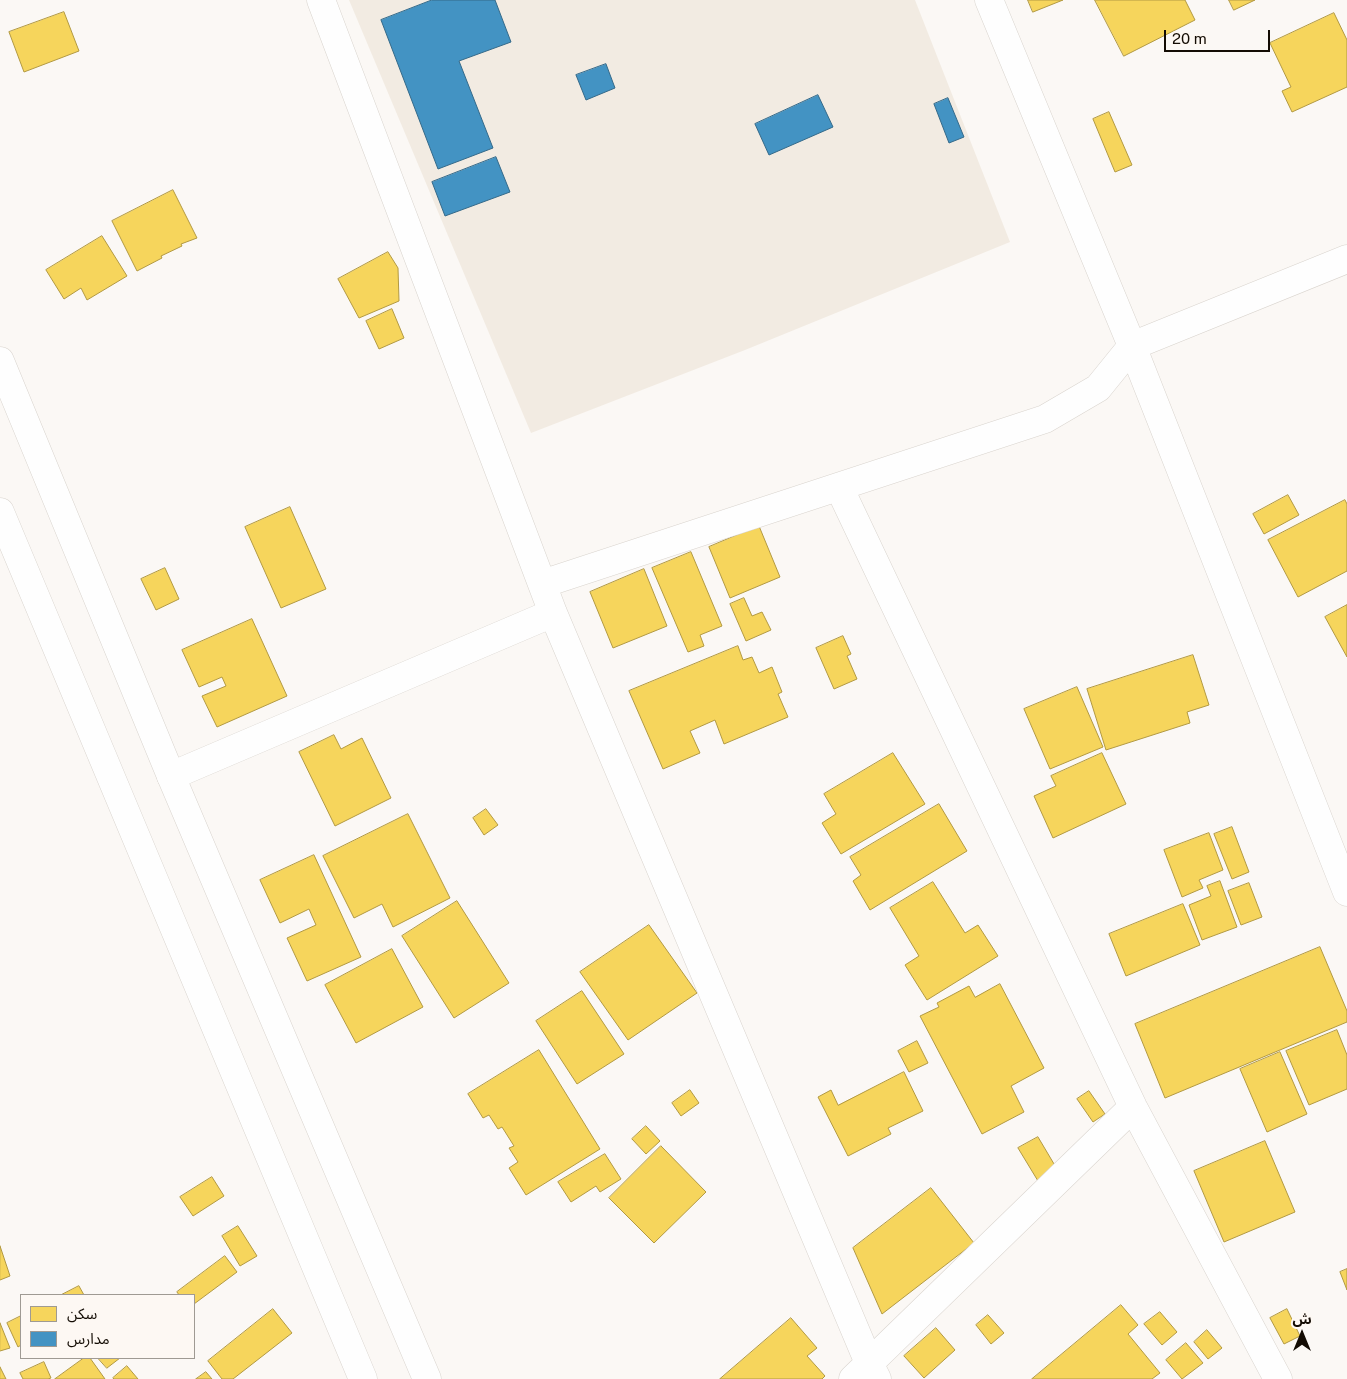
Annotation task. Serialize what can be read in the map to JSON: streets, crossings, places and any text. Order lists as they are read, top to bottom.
{
  "legend": ["سكن", "مدارس"],
  "scale_bar": "20 m",
  "north": "top"
}
